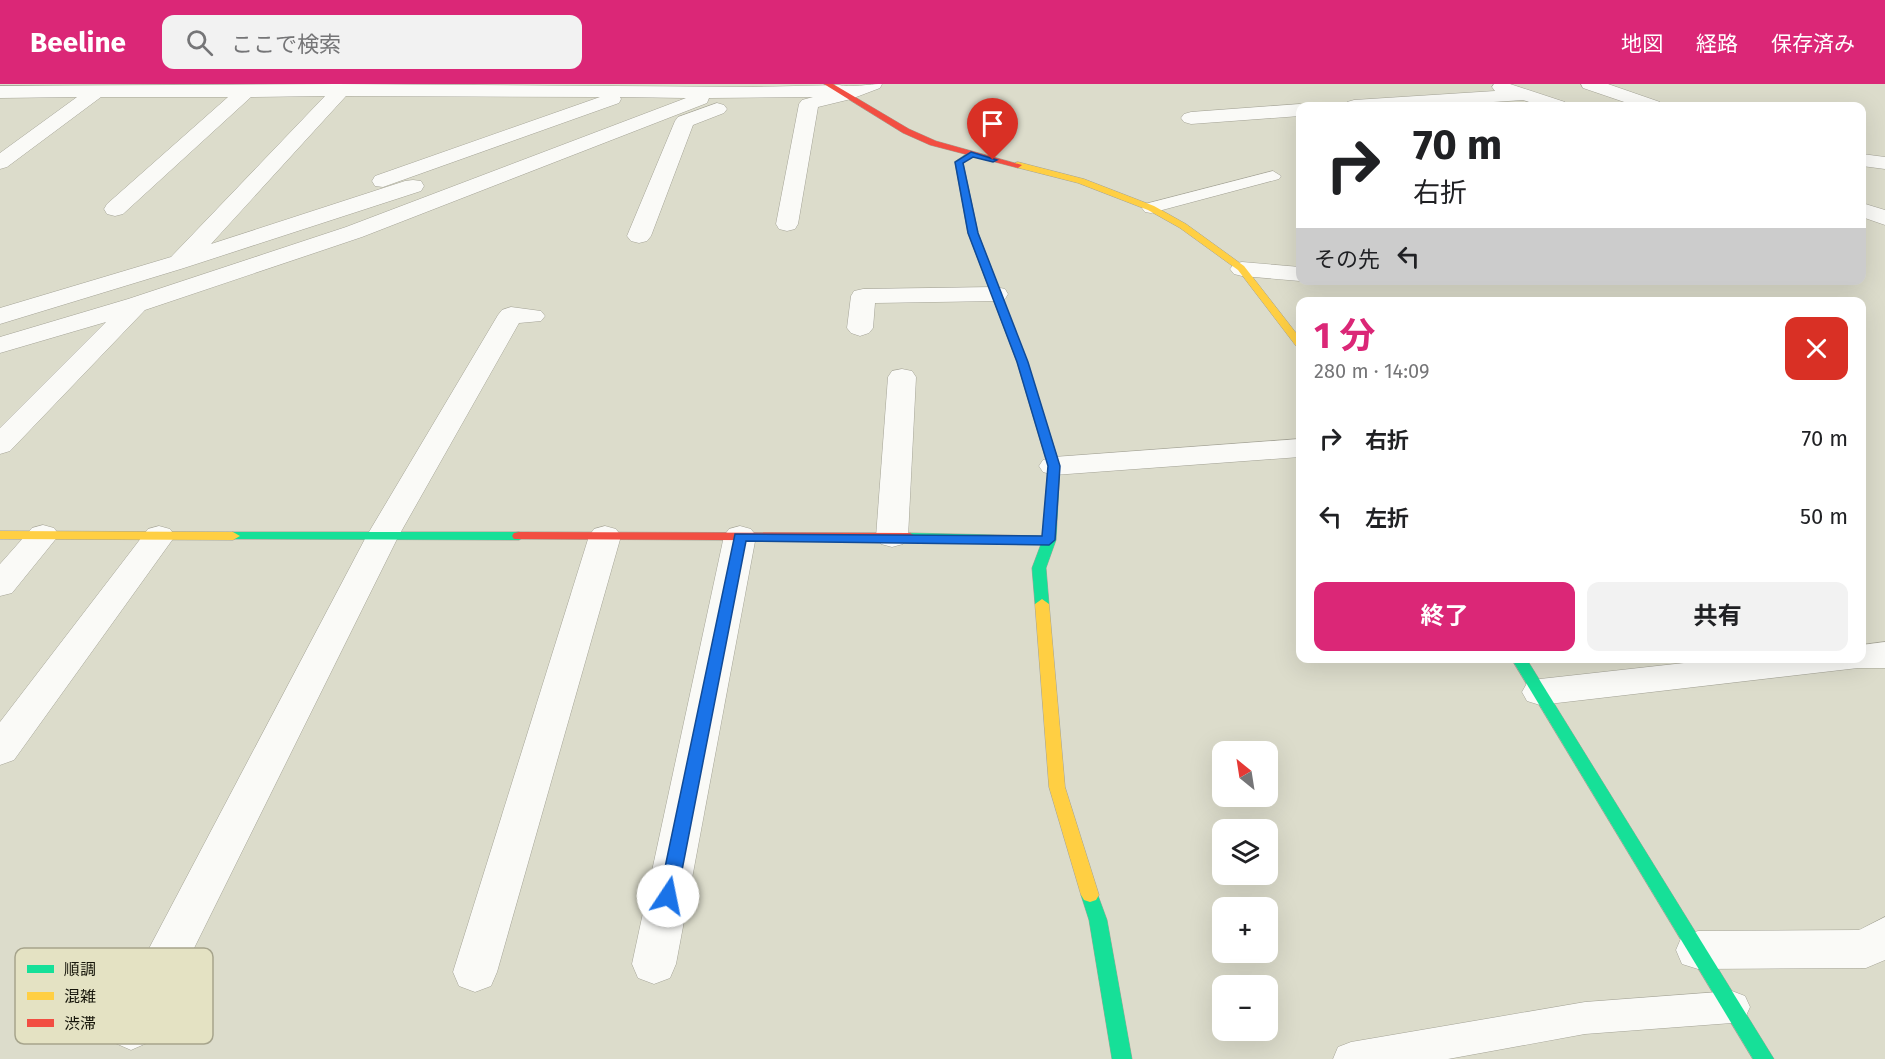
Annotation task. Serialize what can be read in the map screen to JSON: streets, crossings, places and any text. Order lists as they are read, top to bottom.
{
  "legend": ["順調", "混雑", "渋滞"],
  "north": "top left",
  "page": {
    "header": "Beeline",
    "search": "ここで検索",
    "nav": ["地図", "経路", "保存済み"],
    "turn": ["70 m", "右折"],
    "then": "その先",
    "heading": ["1 分", "280 m · 14:09"],
    "list": [
      {
        "name": "右折",
        "value": "70 m"
      },
      {
        "name": "左折",
        "value": "50 m"
      }
    ],
    "buttons": ["終了", "共有"],
    "map_buttons": ["+", "−"]
  }
}
